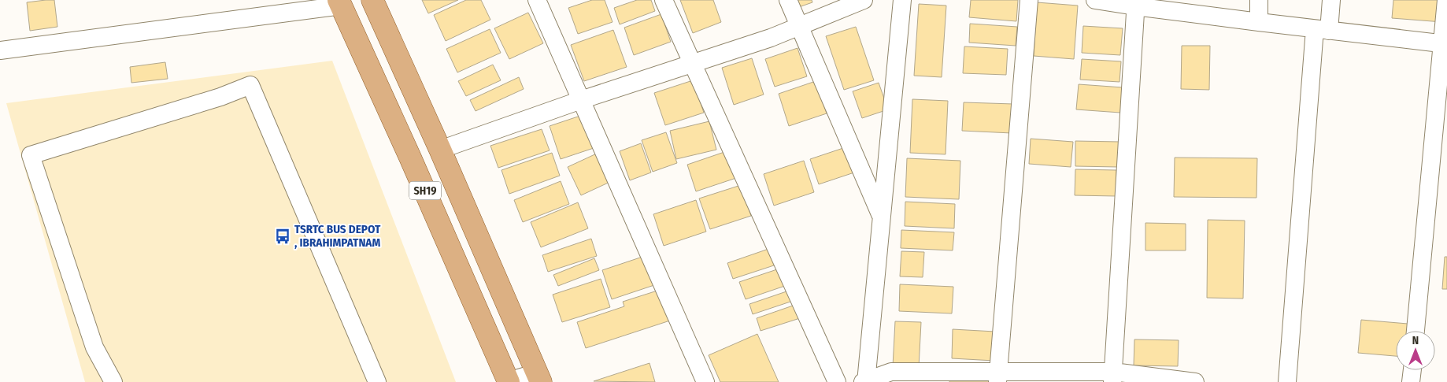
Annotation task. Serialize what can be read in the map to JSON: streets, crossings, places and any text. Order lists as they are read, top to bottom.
{
  "streets": {
    "main road": ["SH19"]
  },
  "places": {
    "bus stop": ["TSRTC BUS DEPOT , IBRAHIMPATNAM"]
  },
  "north": "top"
}
